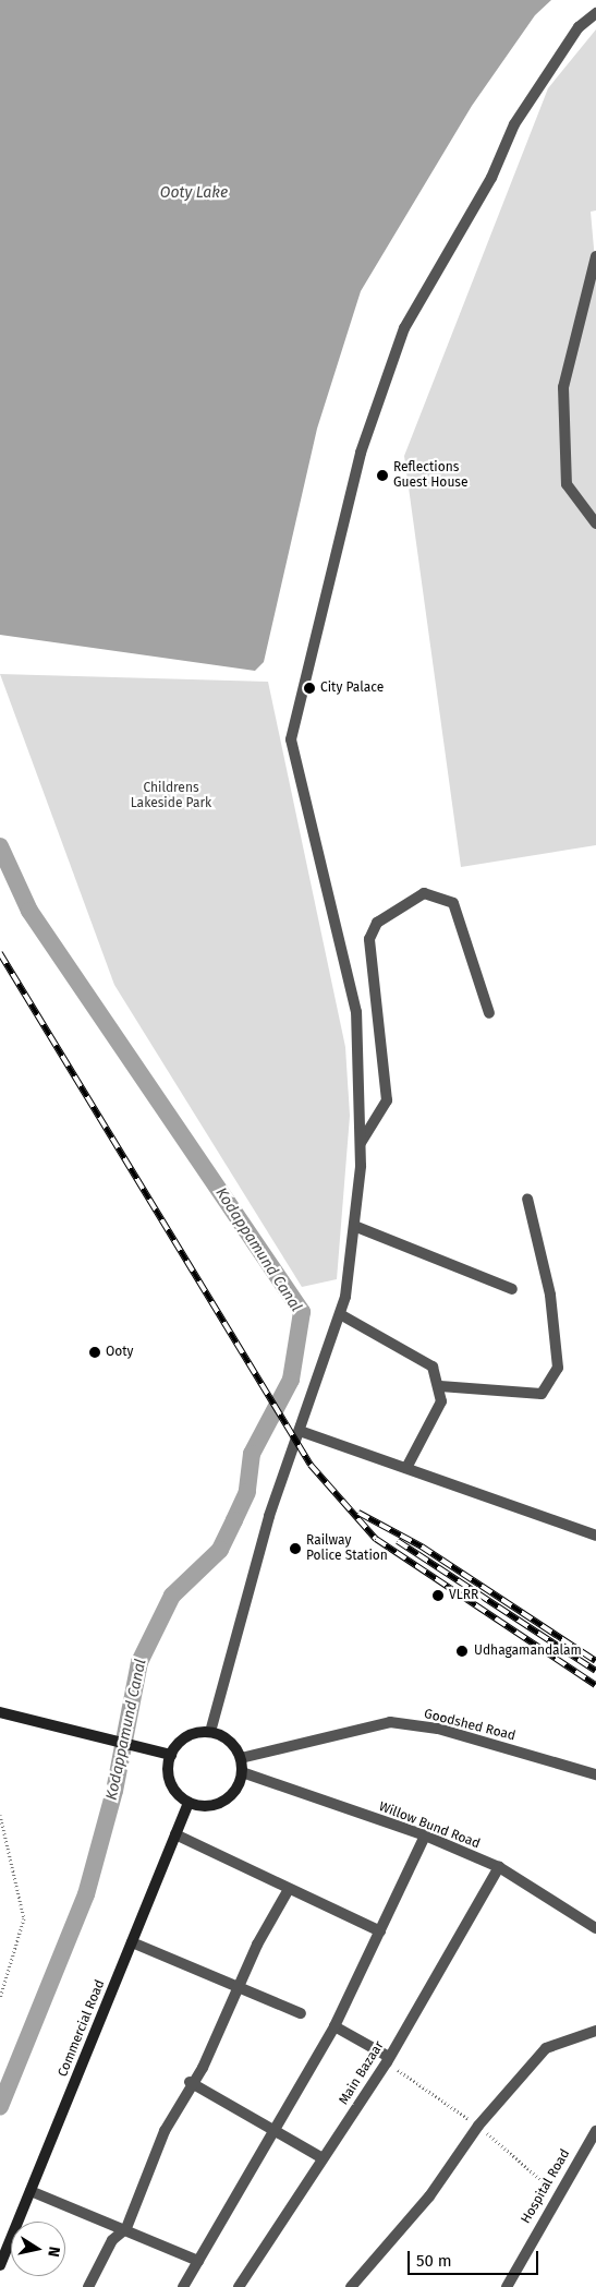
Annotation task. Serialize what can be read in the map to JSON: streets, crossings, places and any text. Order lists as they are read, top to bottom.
{
  "streets": {
    "main road": ["Commercial Road"],
    "street": [
      "Goodshed Road",
      "Willow Bund Road",
      "Main Bazaar",
      "Hospital Road"
    ]
  },
  "crossings": [
    ["Goodshed Road", "Willow Bund Road"],
    ["Goodshed Road", "Commercial Road"],
    ["Willow Bund Road", "Commercial Road"],
    ["Willow Bund Road", "Main Bazaar"]
  ],
  "water": ["Ooty Lake", "Kodappamund Canal"],
  "parks": ["Childrens Lakeside Park"],
  "places": [
    "Reflections Guest House",
    "City Palace",
    "Ooty",
    "Railway Police Station",
    "VLRR",
    "Udhagamandalam"
  ],
  "scale_bar": "50 m",
  "north": "right"
}
